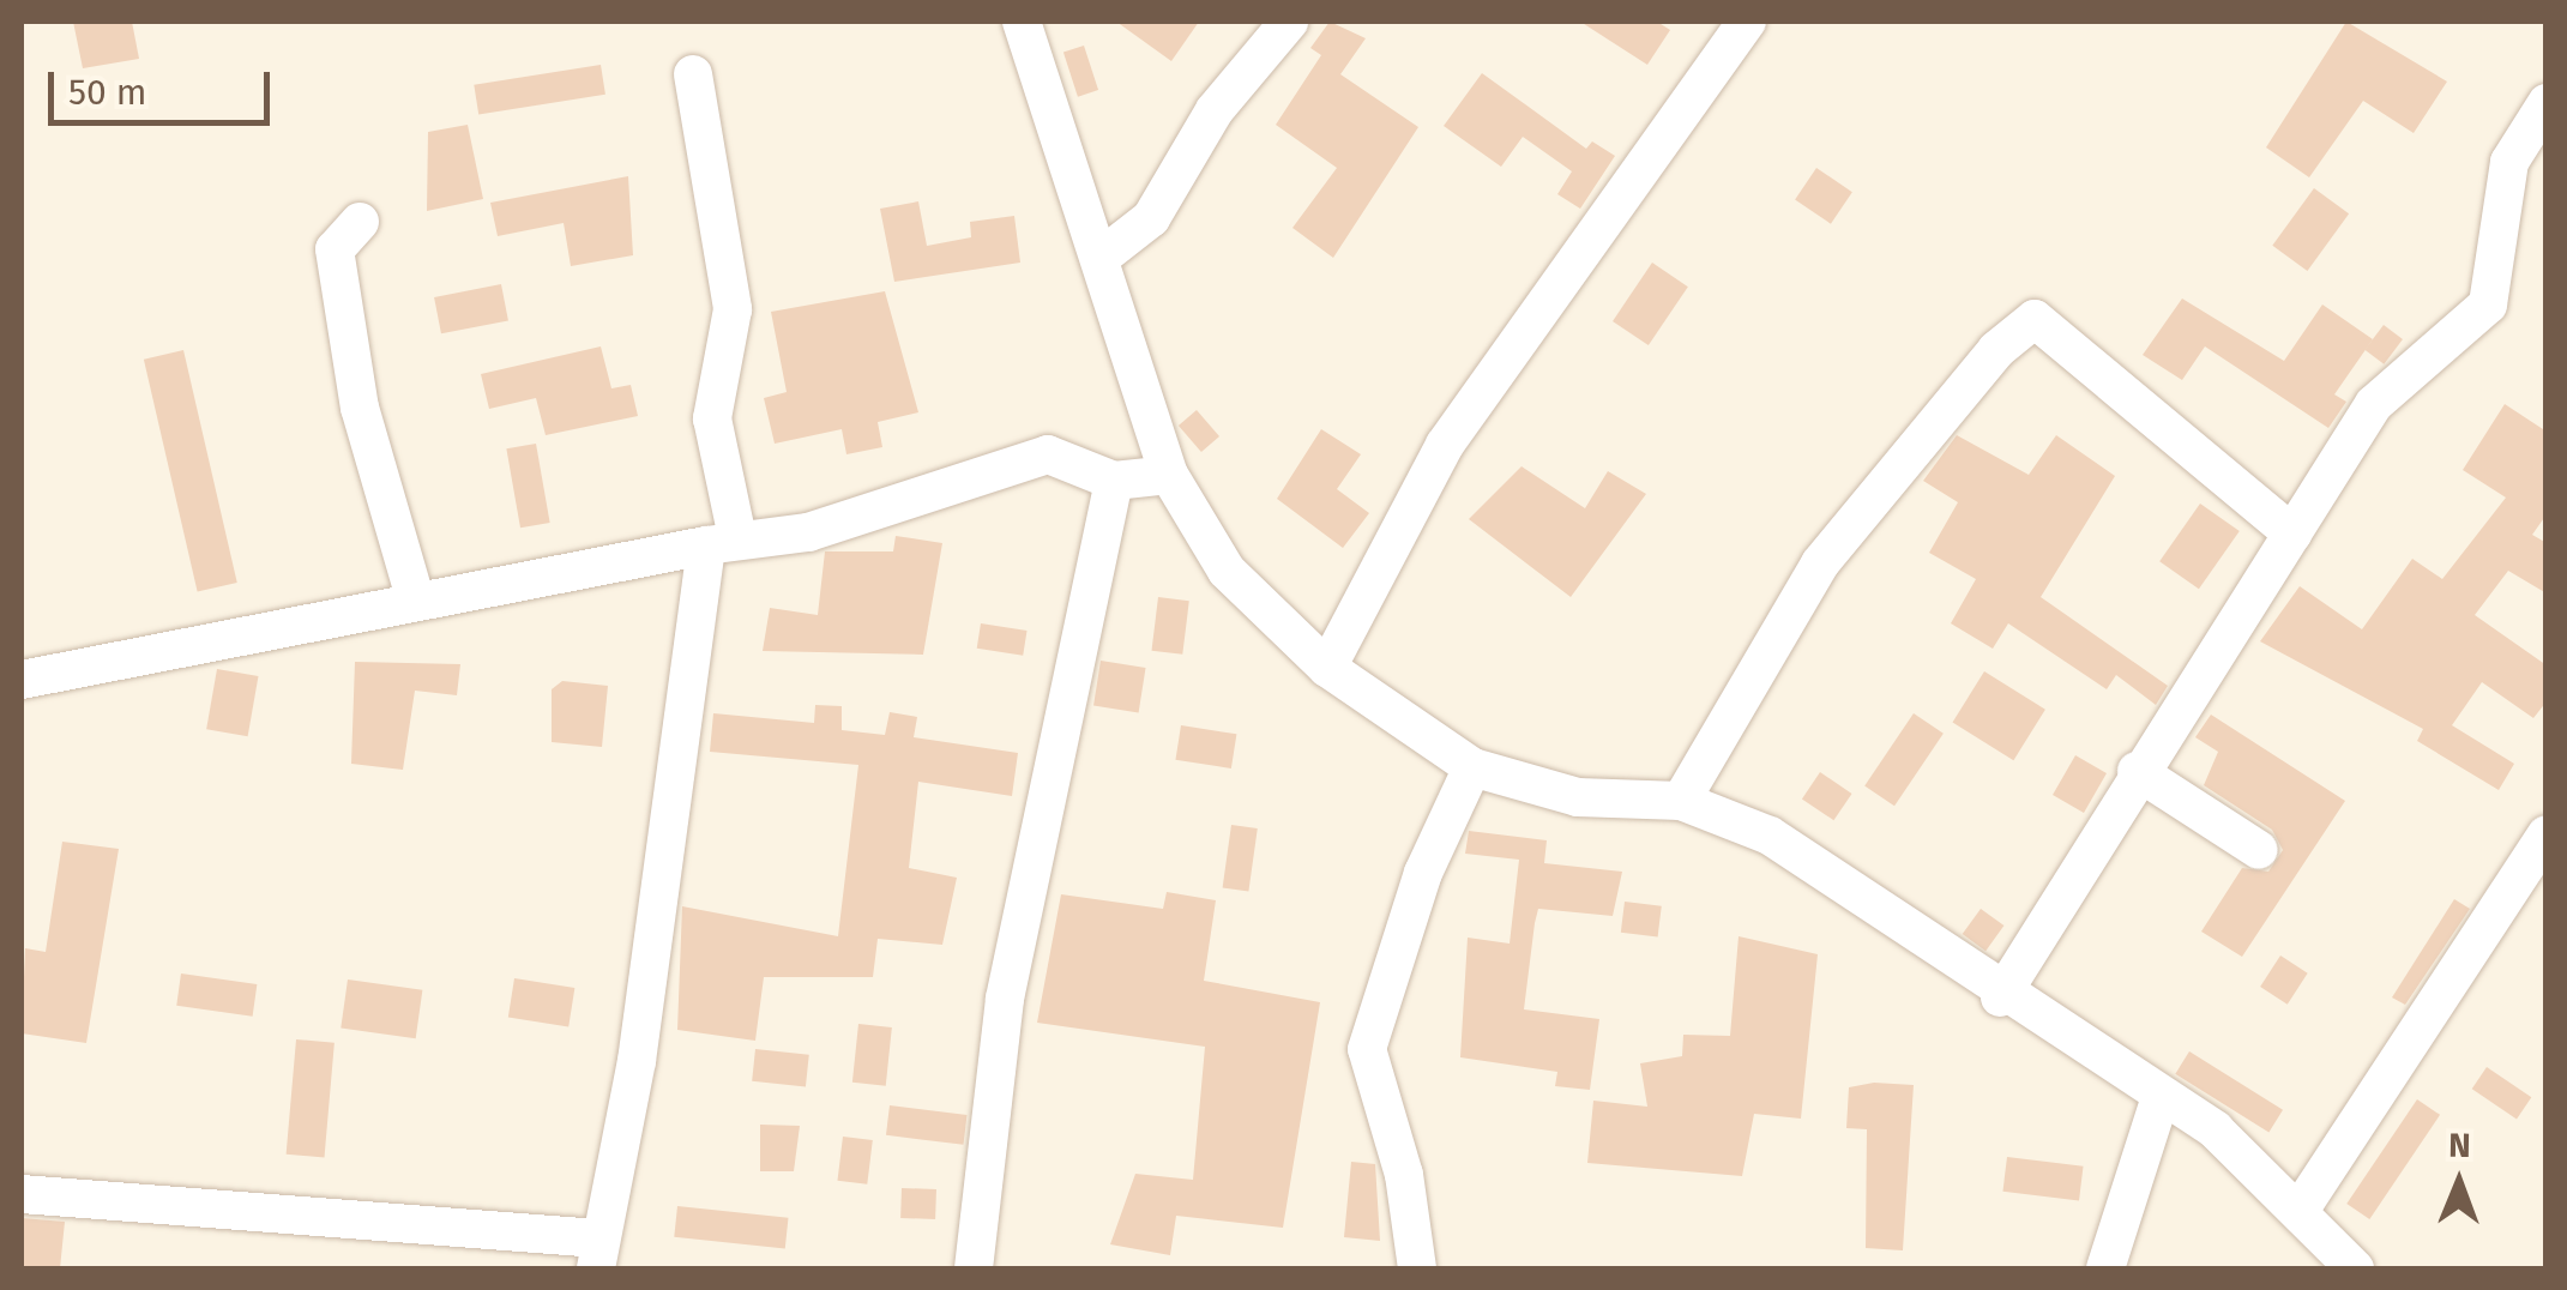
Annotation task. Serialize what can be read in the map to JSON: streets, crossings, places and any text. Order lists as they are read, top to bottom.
{
  "scale_bar": "50 m",
  "north": "top"
}
